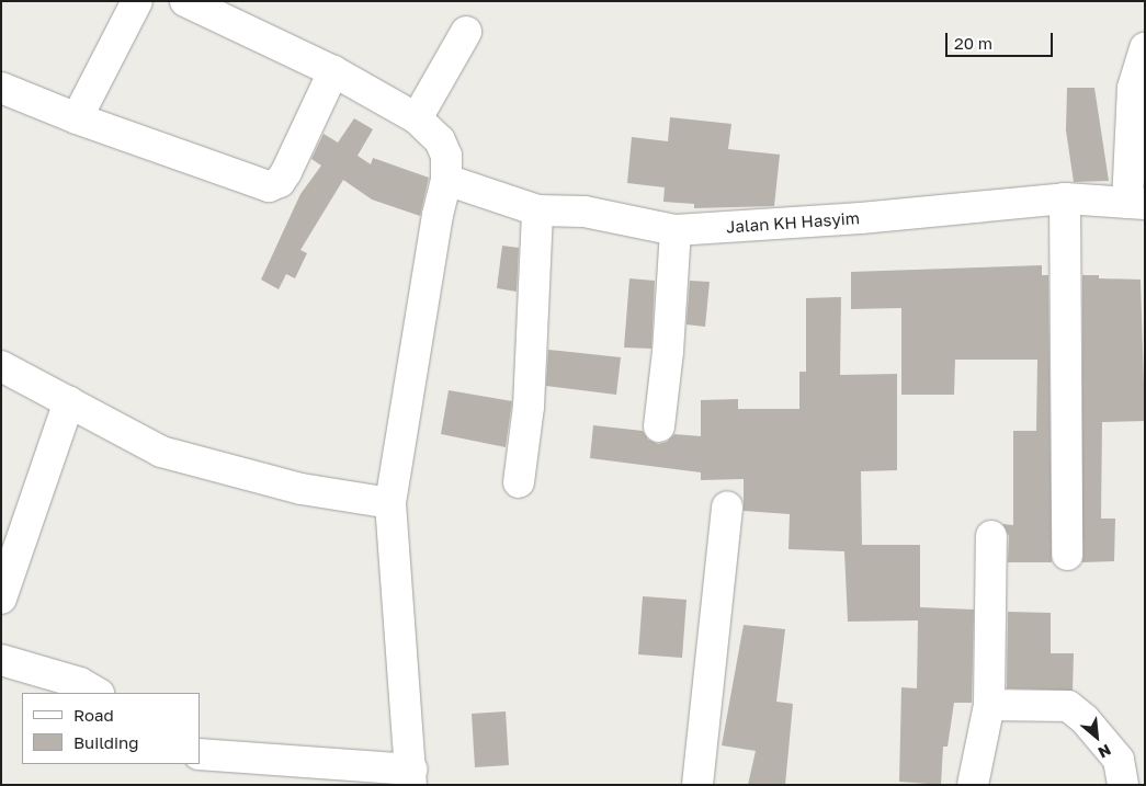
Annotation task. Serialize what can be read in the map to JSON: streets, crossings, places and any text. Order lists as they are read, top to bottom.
{
  "streets": {
    "street": ["Jalan KH Hasyim"]
  },
  "legend": ["Road", "Building"],
  "scale_bar": "20 m",
  "north": "bottom right"
}
